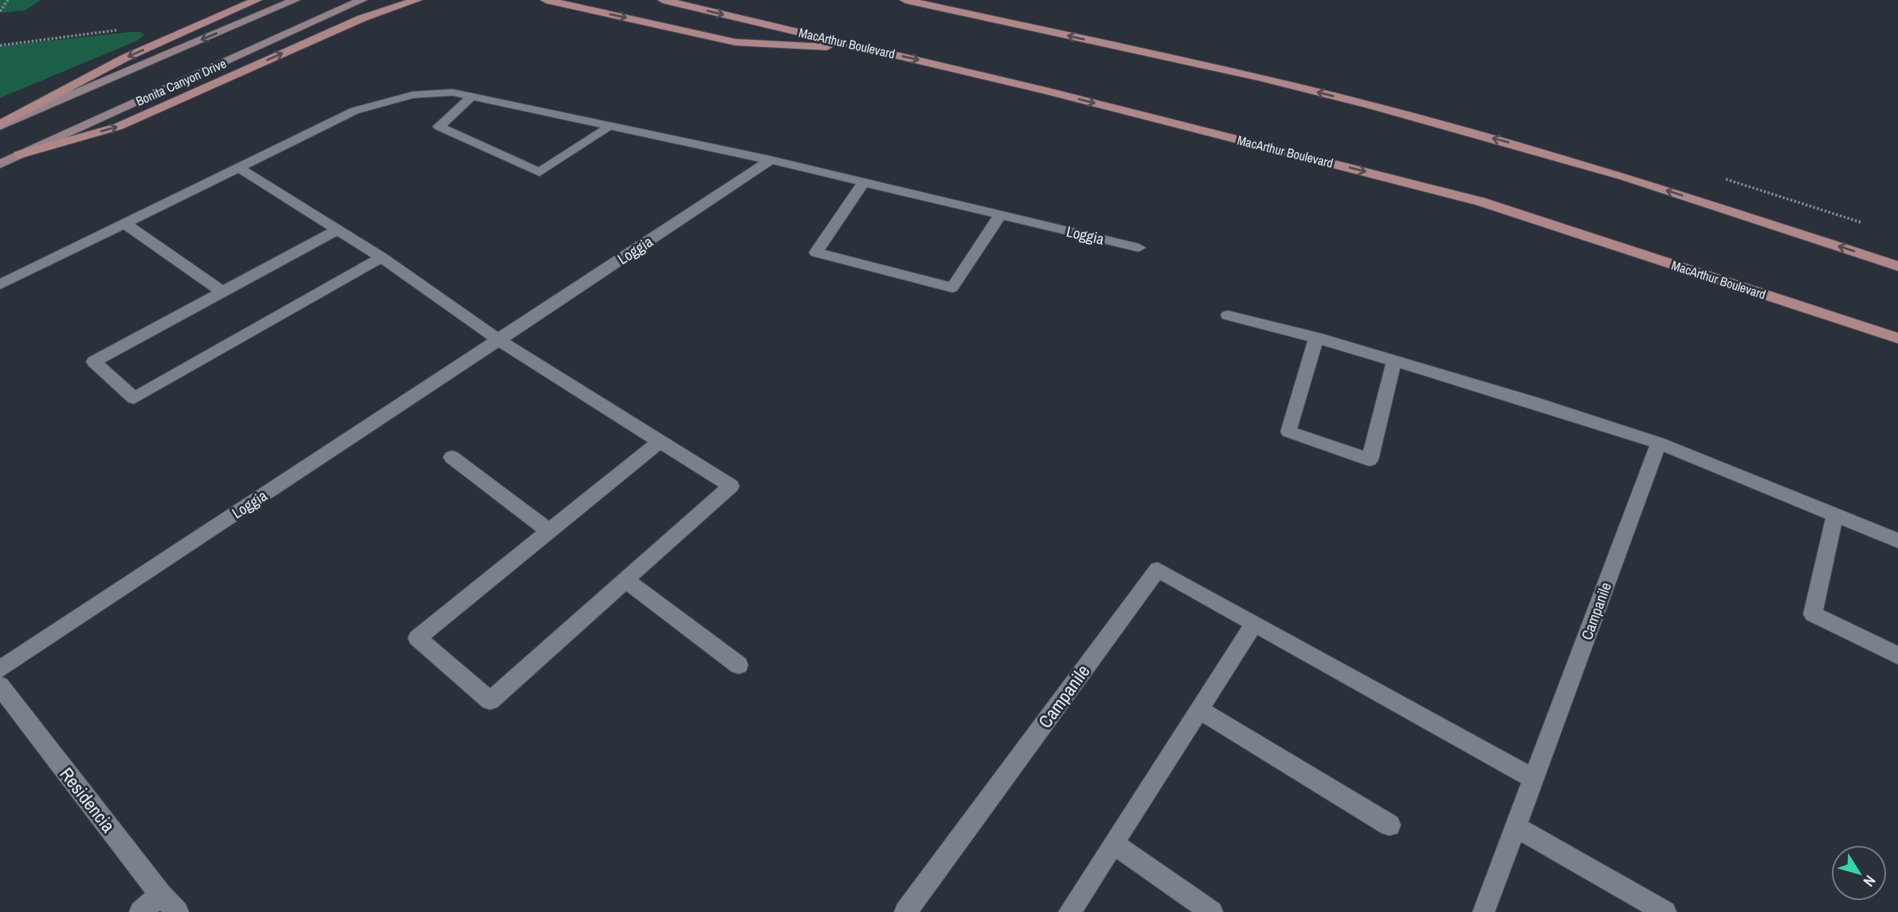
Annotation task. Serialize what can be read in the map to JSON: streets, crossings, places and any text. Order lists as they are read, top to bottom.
{
  "streets": {
    "main road": ["MacArthur Boulevard", "Bonita Canyon Drive"],
    "street": ["Loggia", "Campanile", "Residencia"]
  },
  "north": "bottom right"
}
